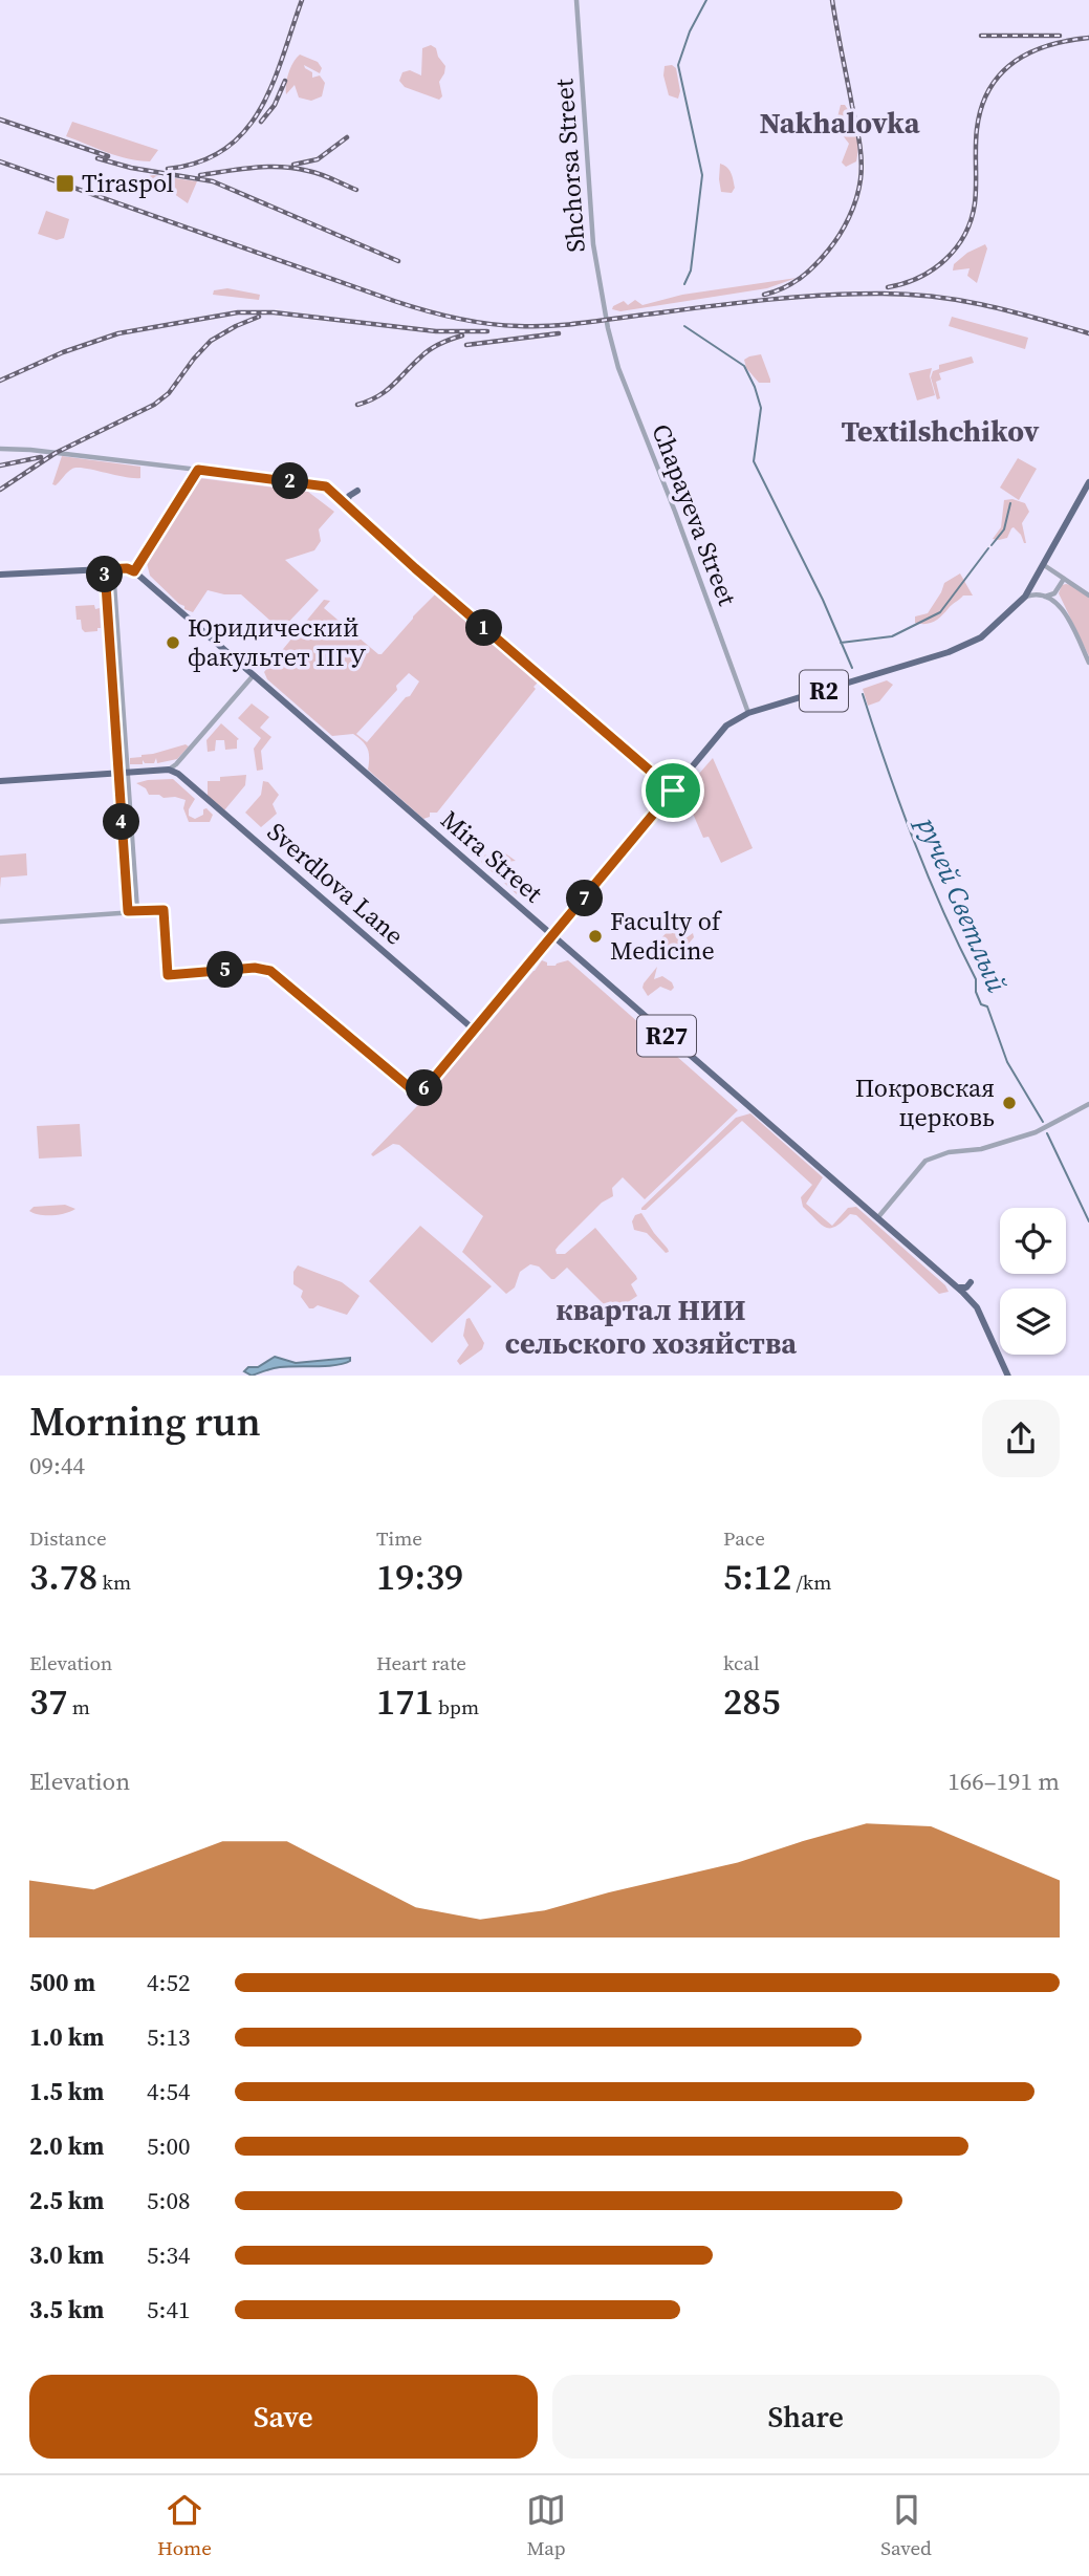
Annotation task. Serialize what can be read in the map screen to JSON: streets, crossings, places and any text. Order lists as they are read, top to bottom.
{
  "streets": {
    "main road": [
      "R2",
      "Mira Street",
      "Sverdlova Lane",
      "R27"
    ],
    "street": ["Shchorsa Street", "Chapayeva Street"]
  },
  "crossings": [
    ["Shchorsa Street", "Chapayeva Street"],
    ["Chapayeva Street", "R2"],
    ["R2", "Mira Street"],
    ["Mira Street", "R27"]
  ],
  "districts": ["Nakhalovka", "Textilshchikov", "квартал НИИ сельского хозяйства"],
  "water": ["ручей Светлый"],
  "places": {
    "transit": ["Tiraspol"],
    "other": ["Юридический факультет ПГУ", "Faculty of Medicine", "Покровская церковь"]
  },
  "page": {
    "pins": [
      "2",
      "3",
      "1",
      "4",
      "7",
      "5",
      "6"
    ],
    "heading": ["Morning run", "09:44"],
    "stats": [
      ["Distance", "3.78 km"],
      ["Time", "19:39"],
      ["Pace", "5:12 /km"],
      ["Elevation", "37 m"],
      ["Heart rate", "171 bpm"],
      ["kcal", "285"]
    ],
    "chart": ["Elevation", "166–191 m"],
    "list": [
      {
        "name": "500 m",
        "note": "4:52"
      },
      {
        "name": "1.0 km",
        "note": "5:13"
      },
      {
        "name": "1.5 km",
        "note": "4:54"
      },
      {
        "name": "2.0 km",
        "note": "5:00"
      },
      {
        "name": "2.5 km",
        "note": "5:08"
      },
      {
        "name": "3.0 km",
        "note": "5:34"
      },
      {
        "name": "3.5 km",
        "note": "5:41"
      }
    ],
    "buttons": ["Save", "Share"],
    "tabs": ["Home", "Map", "Saved"]
  }
}
